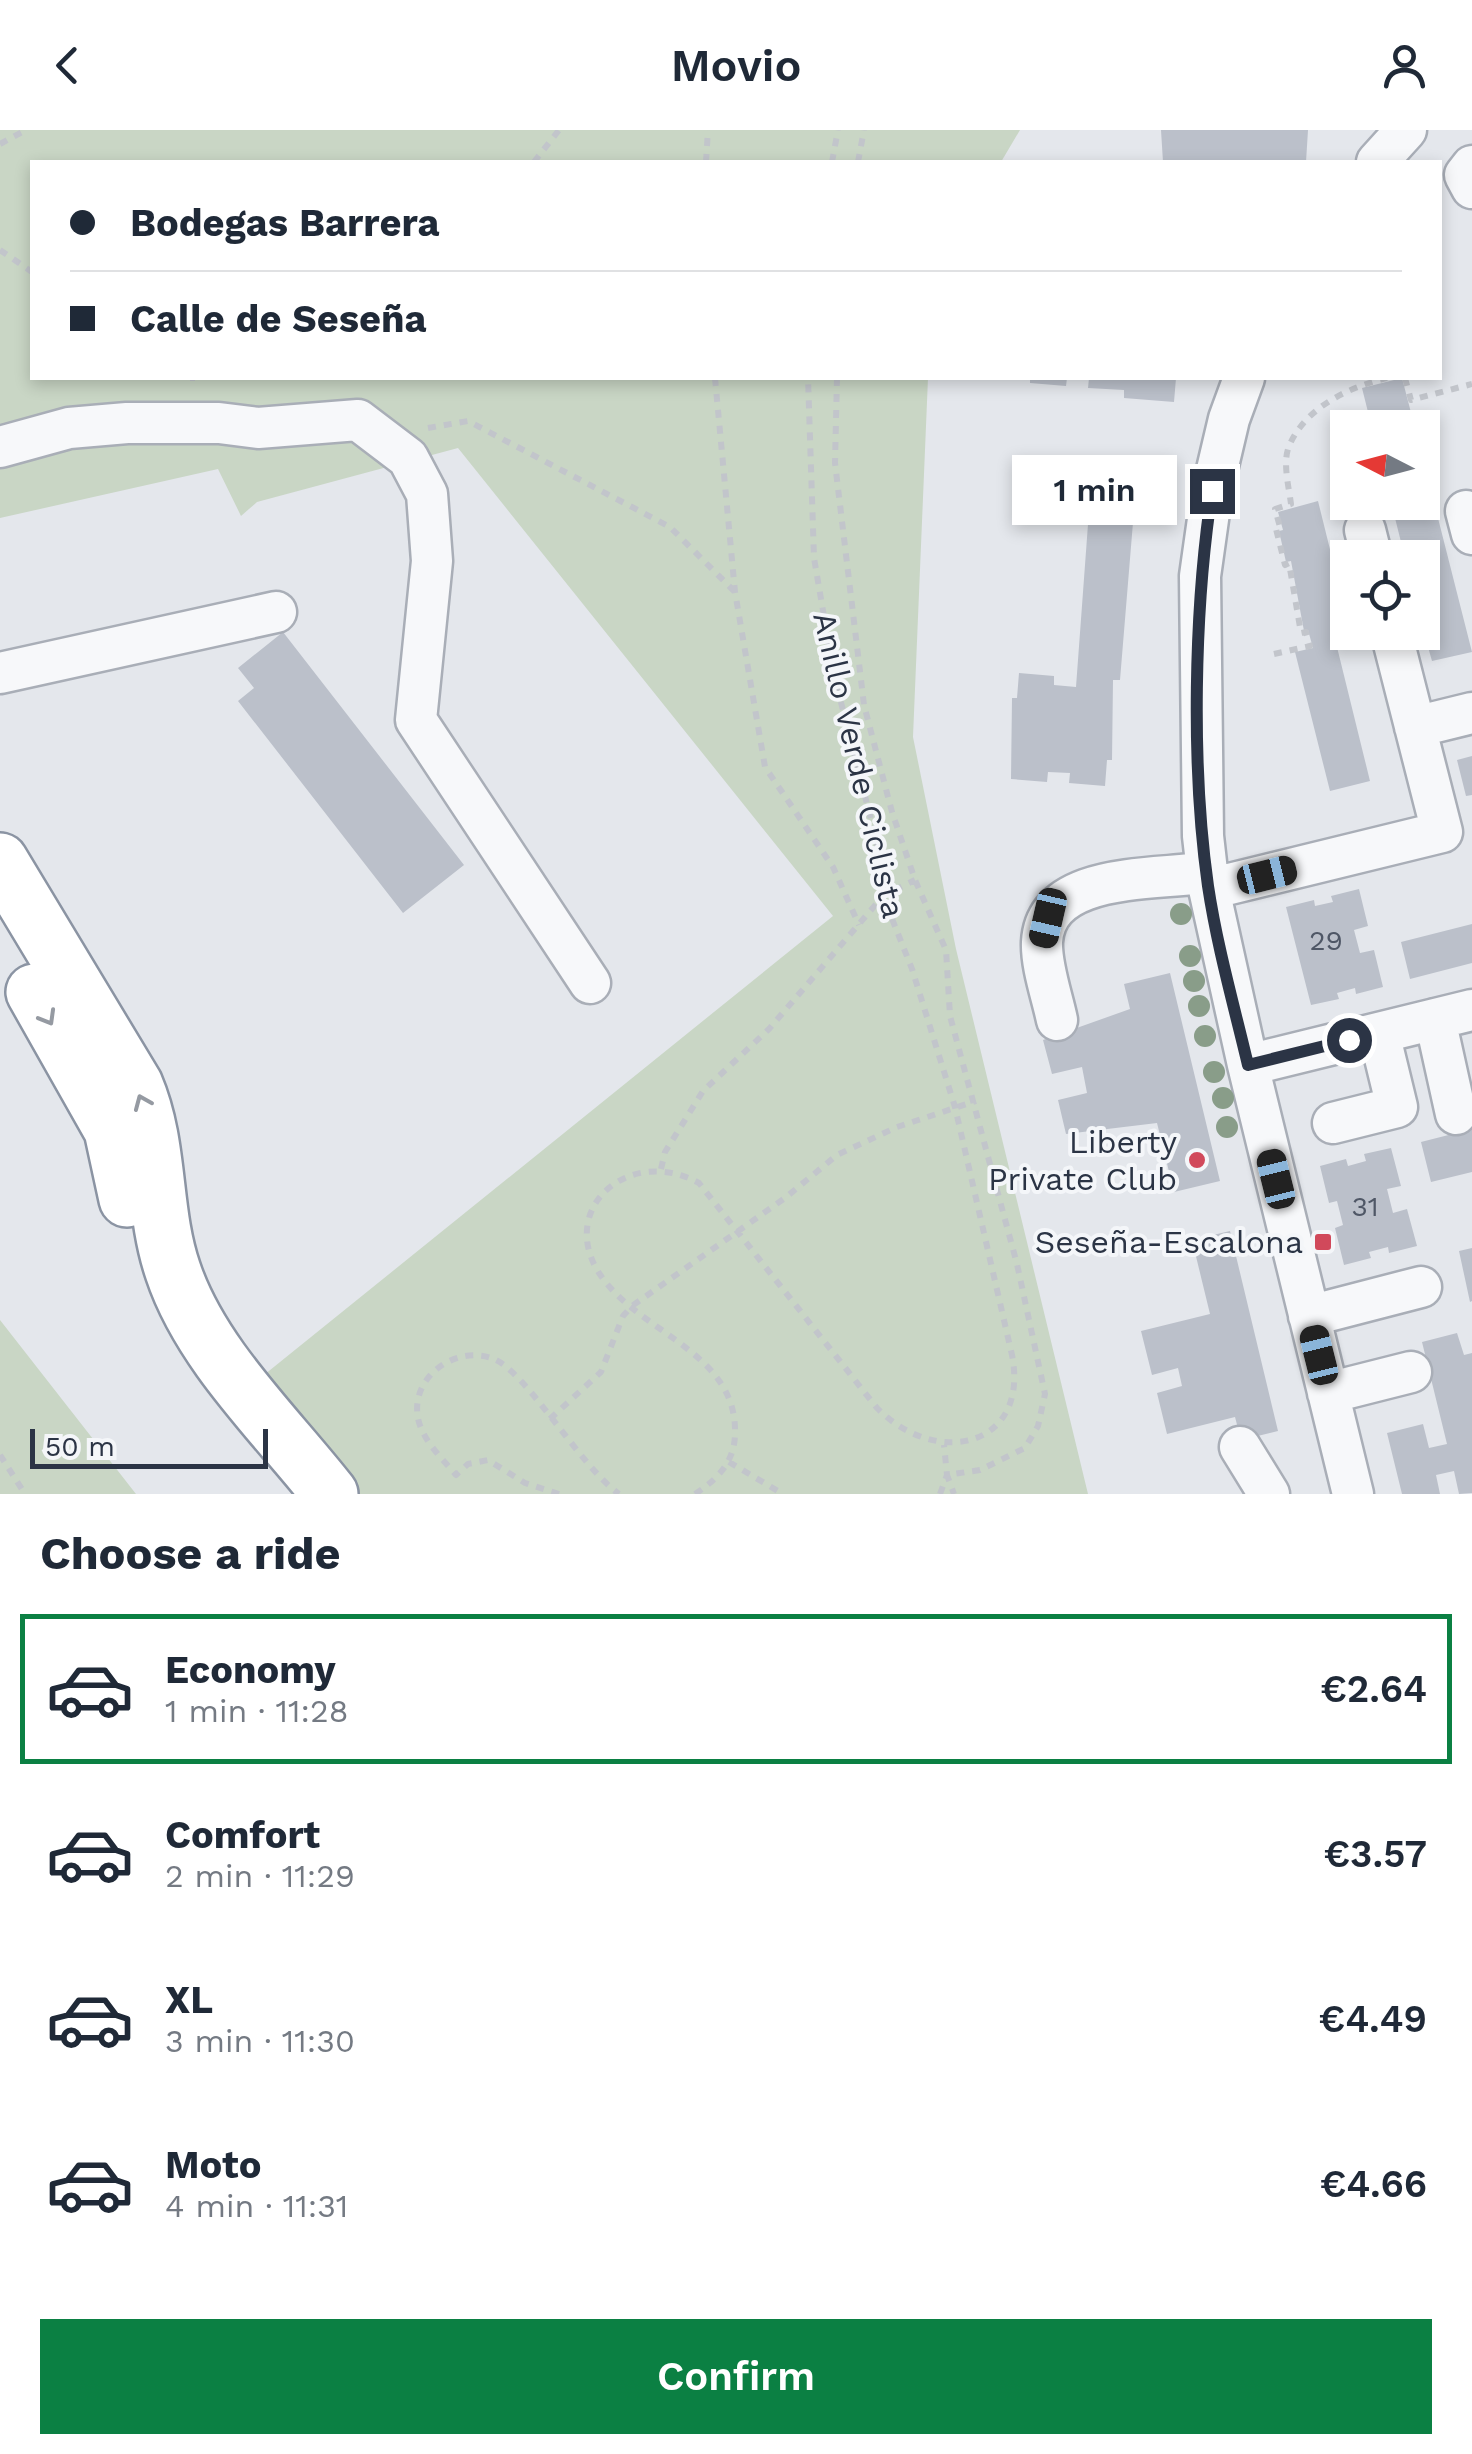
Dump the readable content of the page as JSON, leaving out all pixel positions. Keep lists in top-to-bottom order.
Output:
{
  "streets": {
    "path": ["Anillo Verde Ciclista"]
  },
  "places": {
    "other": ["Liberty Private Club"],
    "transit": ["Seseña-Escalona"]
  },
  "house_numbers": ["29", "31"],
  "scale_bar": "50 m",
  "north": "left",
  "page": {
    "header": "Movio",
    "banner": ["Bodegas Barrera", "Calle de Seseña"],
    "bubble": "1 min",
    "scale": "50 m",
    "heading": "Choose a ride",
    "list": [
      {
        "name": "Economy",
        "note": "1 min · 11:28",
        "value": "€2.64"
      },
      {
        "name": "Comfort",
        "note": "2 min · 11:29",
        "value": "€3.57"
      },
      {
        "name": "XL",
        "note": "3 min · 11:30",
        "value": "€4.49"
      },
      {
        "name": "Moto",
        "note": "4 min · 11:31",
        "value": "€4.66"
      }
    ],
    "buttons": "Confirm"
  }
}
